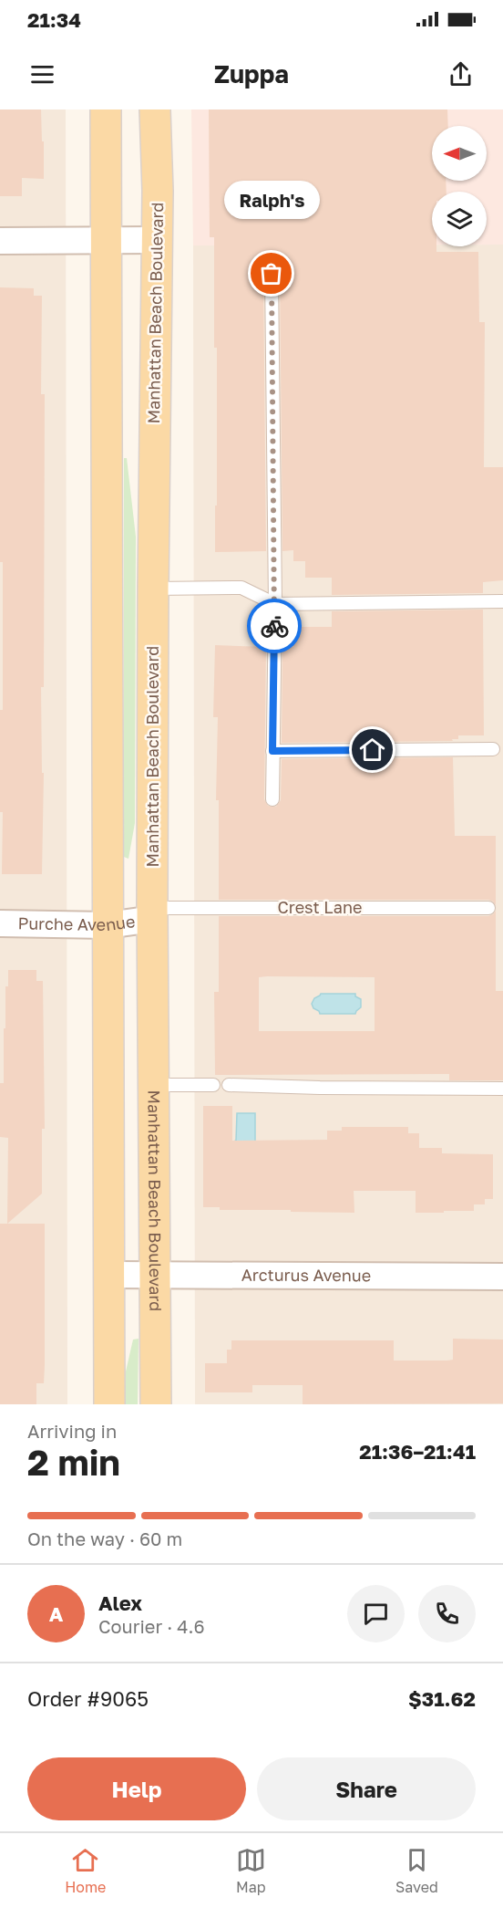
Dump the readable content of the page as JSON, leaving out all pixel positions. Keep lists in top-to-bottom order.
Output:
{
  "streets": {
    "main road": ["Manhattan Beach Boulevard"],
    "street": ["Purche Avenue", "Arcturus Avenue"],
    "lane": ["Crest Lane"]
  },
  "crossings": [
    ["Manhattan Beach Boulevard", "Crest Lane"],
    ["Manhattan Beach Boulevard", "Purche Avenue"],
    ["Manhattan Beach Boulevard", "Arcturus Avenue"],
    ["Crest Lane", "Purche Avenue"]
  ],
  "places": ["Ralph's"],
  "north": "left",
  "page": {
    "status": "21:34",
    "header": "Zuppa",
    "bubble": "Ralph's",
    "heading": ["2 min", "Arriving in", "21:36–21:41"],
    "panel": [
      "Alex",
      "Courier · 4.6",
      "Order #9065",
      "$31.62"
    ],
    "bar": "On the way · 60 m",
    "round": "A",
    "buttons": ["Help", "Share"],
    "tabs": ["Home", "Map", "Saved"]
  }
}
